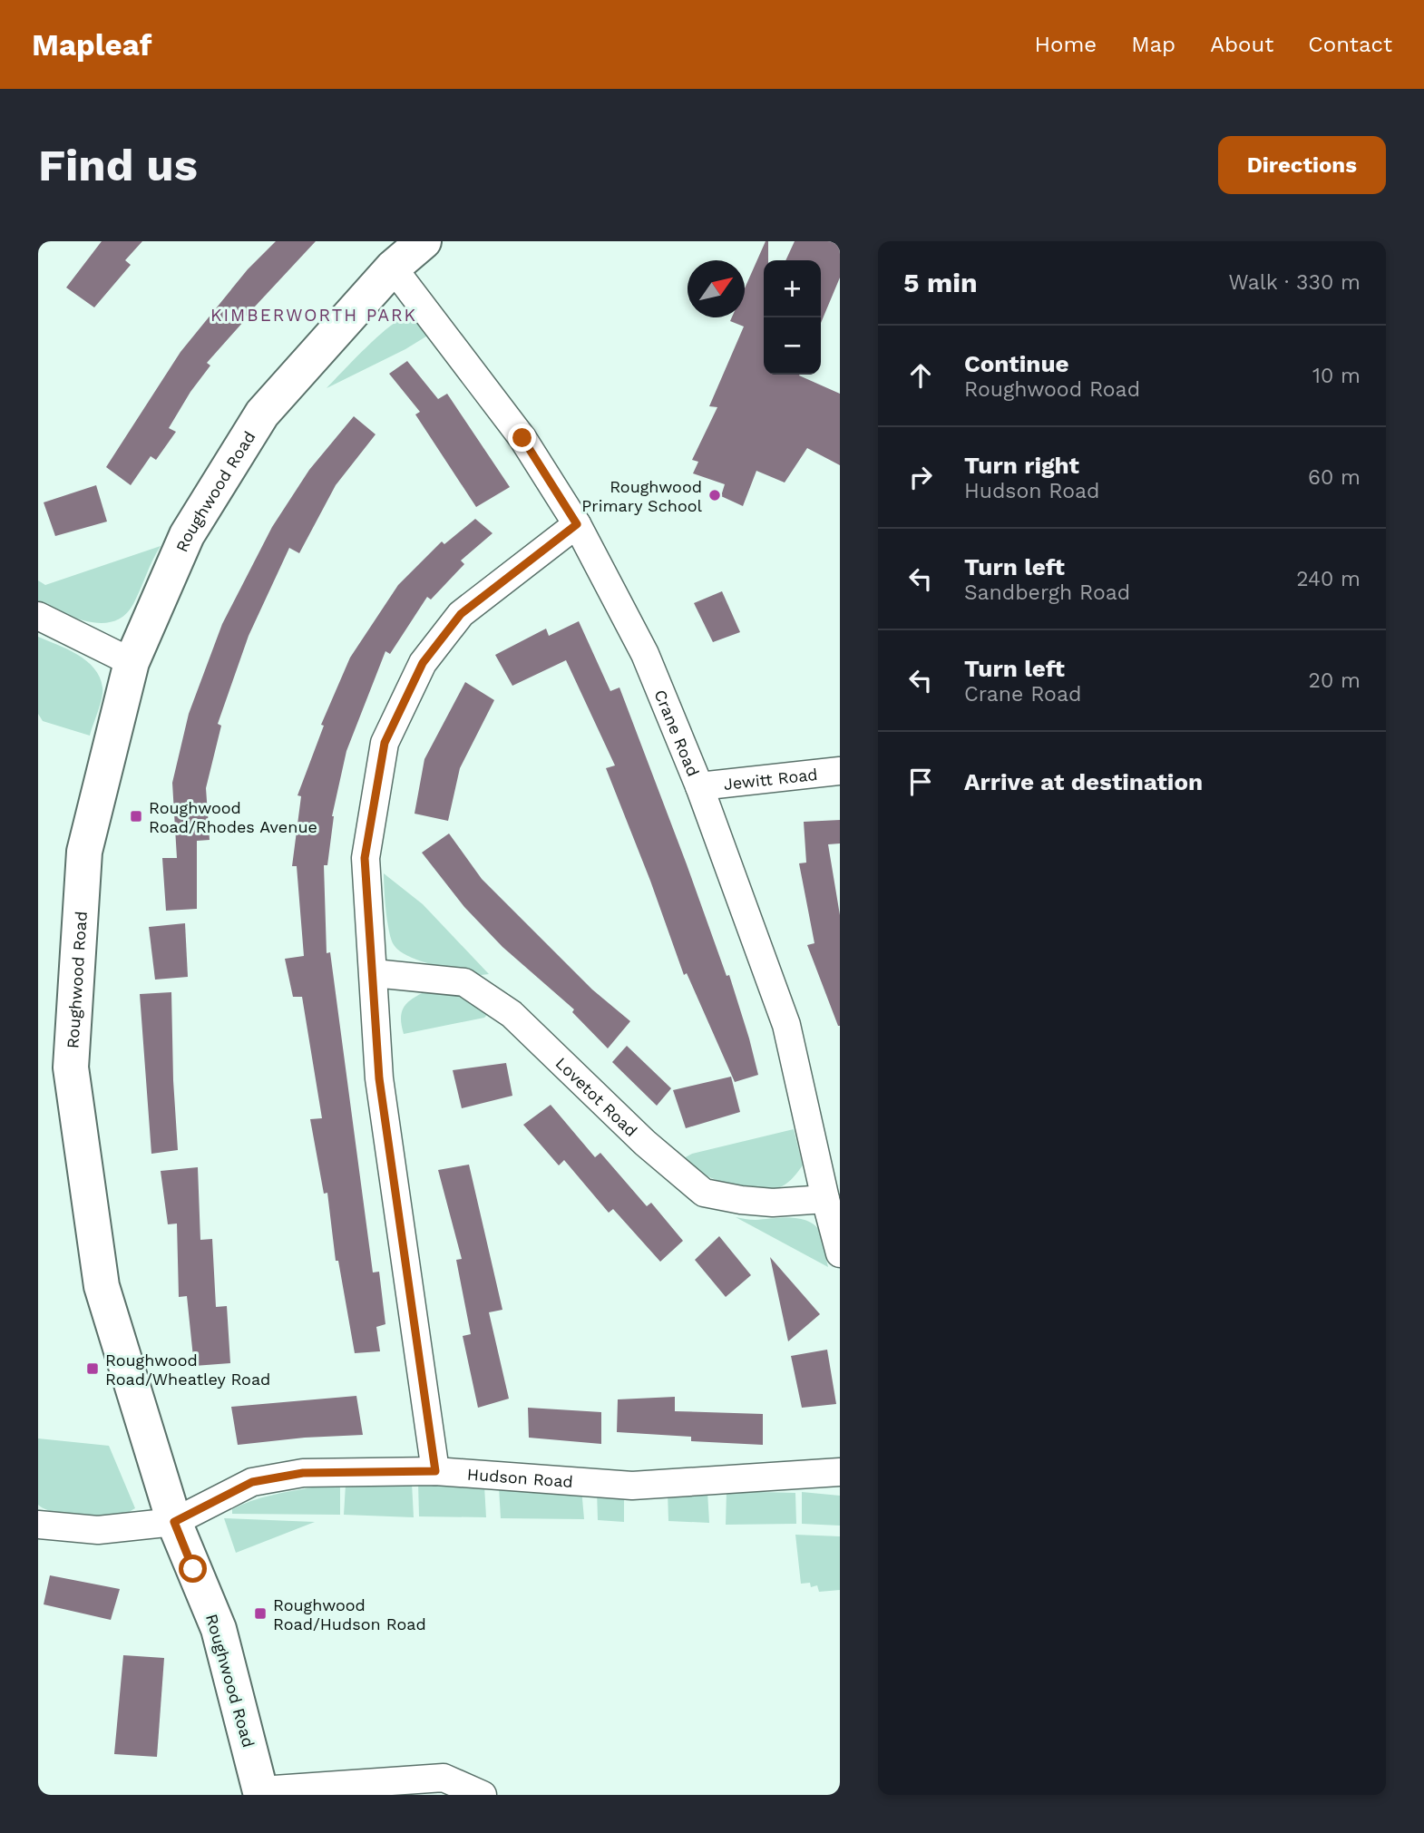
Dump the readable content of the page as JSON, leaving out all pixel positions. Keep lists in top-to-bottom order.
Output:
{
  "streets": {
    "street": [
      "Roughwood Road",
      "Crane Road",
      "Jewitt Road",
      "Lovetot Road",
      "Hudson Road"
    ]
  },
  "crossings": [
    ["Roughwood Road", "Crane Road"],
    ["Roughwood Road", "Hudson Road"],
    ["Crane Road", "Jewitt Road"],
    ["Crane Road", "Lovetot Road"]
  ],
  "districts": ["KIMBERWORTH PARK"],
  "places": {
    "other": ["Roughwood Primary School"],
    "transit": ["Roughwood Road/Rhodes Avenue", "Roughwood Road/Wheatley Road", "Roughwood Road/Hudson Road"]
  },
  "north": "top right",
  "page": {
    "header": "Mapleaf",
    "nav": [
      "Home",
      "Map",
      "About",
      "Contact"
    ],
    "buttons": "Directions",
    "title": "Find us",
    "heading": ["5 min", "Walk · 330 m"],
    "map_buttons": ["+", "−"],
    "list": [
      ["Continue", "Roughwood Road", "10 m"],
      ["Turn right", "Hudson Road", "60 m"],
      ["Turn left", "Sandbergh Road", "240 m"],
      ["Turn left", "Crane Road", "20 m"],
      "Arrive at destination"
    ]
  }
}
